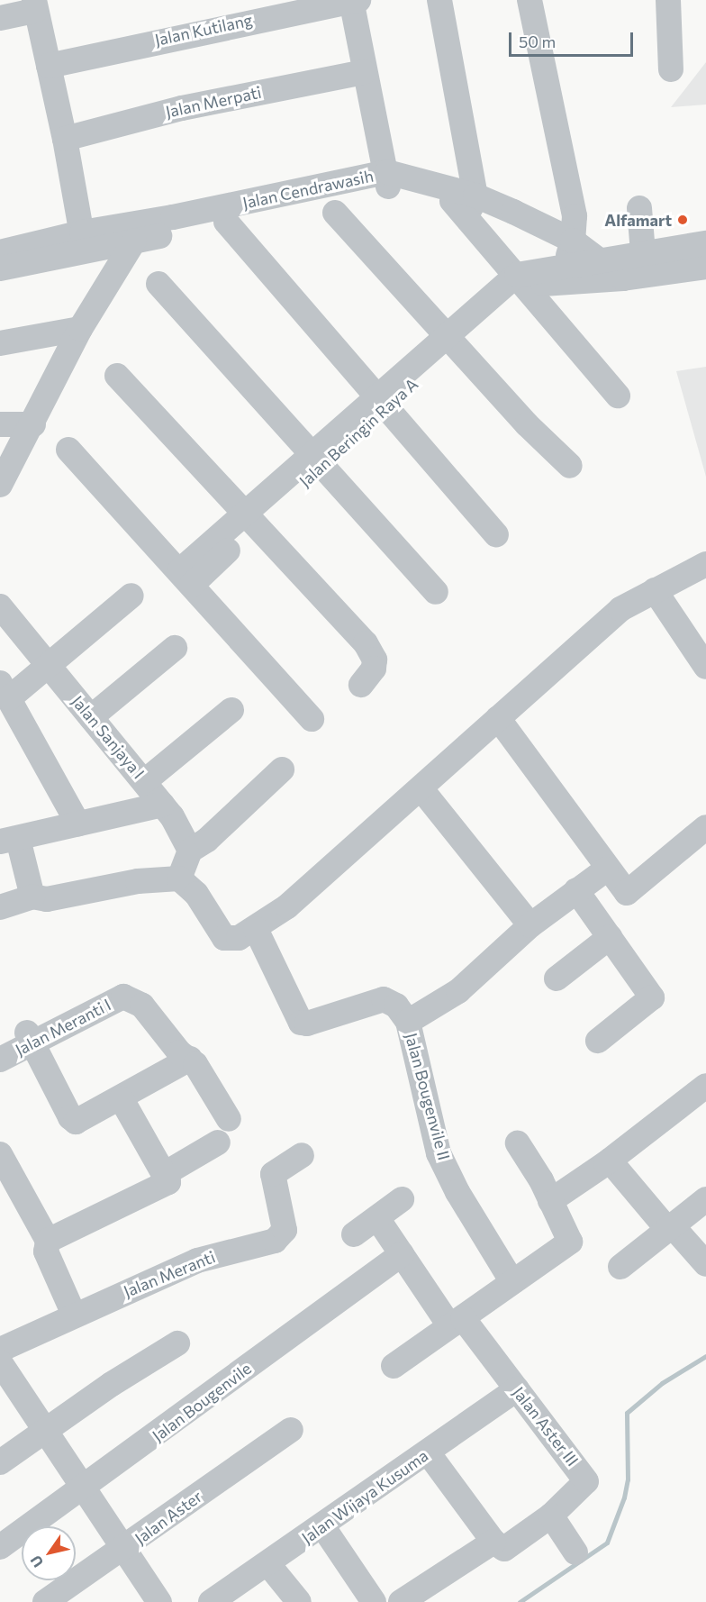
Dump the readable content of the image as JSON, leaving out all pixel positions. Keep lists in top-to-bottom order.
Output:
{
  "streets": {
    "street": [
      "Jalan Kutilang",
      "Jalan Merpati",
      "Jalan Cendrawasih",
      "Jalan Sanjaya I",
      "Jalan Meranti I",
      "Jalan Bougenvile II",
      "Jalan Meranti",
      "Jalan Bougenvile",
      "Jalan Aster III",
      "Jalan Wijaya Kusuma",
      "Jalan Aster"
    ]
  },
  "crossings": [
    ["Jalan Bougenvile", "Jalan Aster III"],
    ["Jalan Aster III", "Jalan Wijaya Kusuma"]
  ],
  "places": ["Alfamart"],
  "scale_bar": "50 m",
  "north": "bottom left"
}
